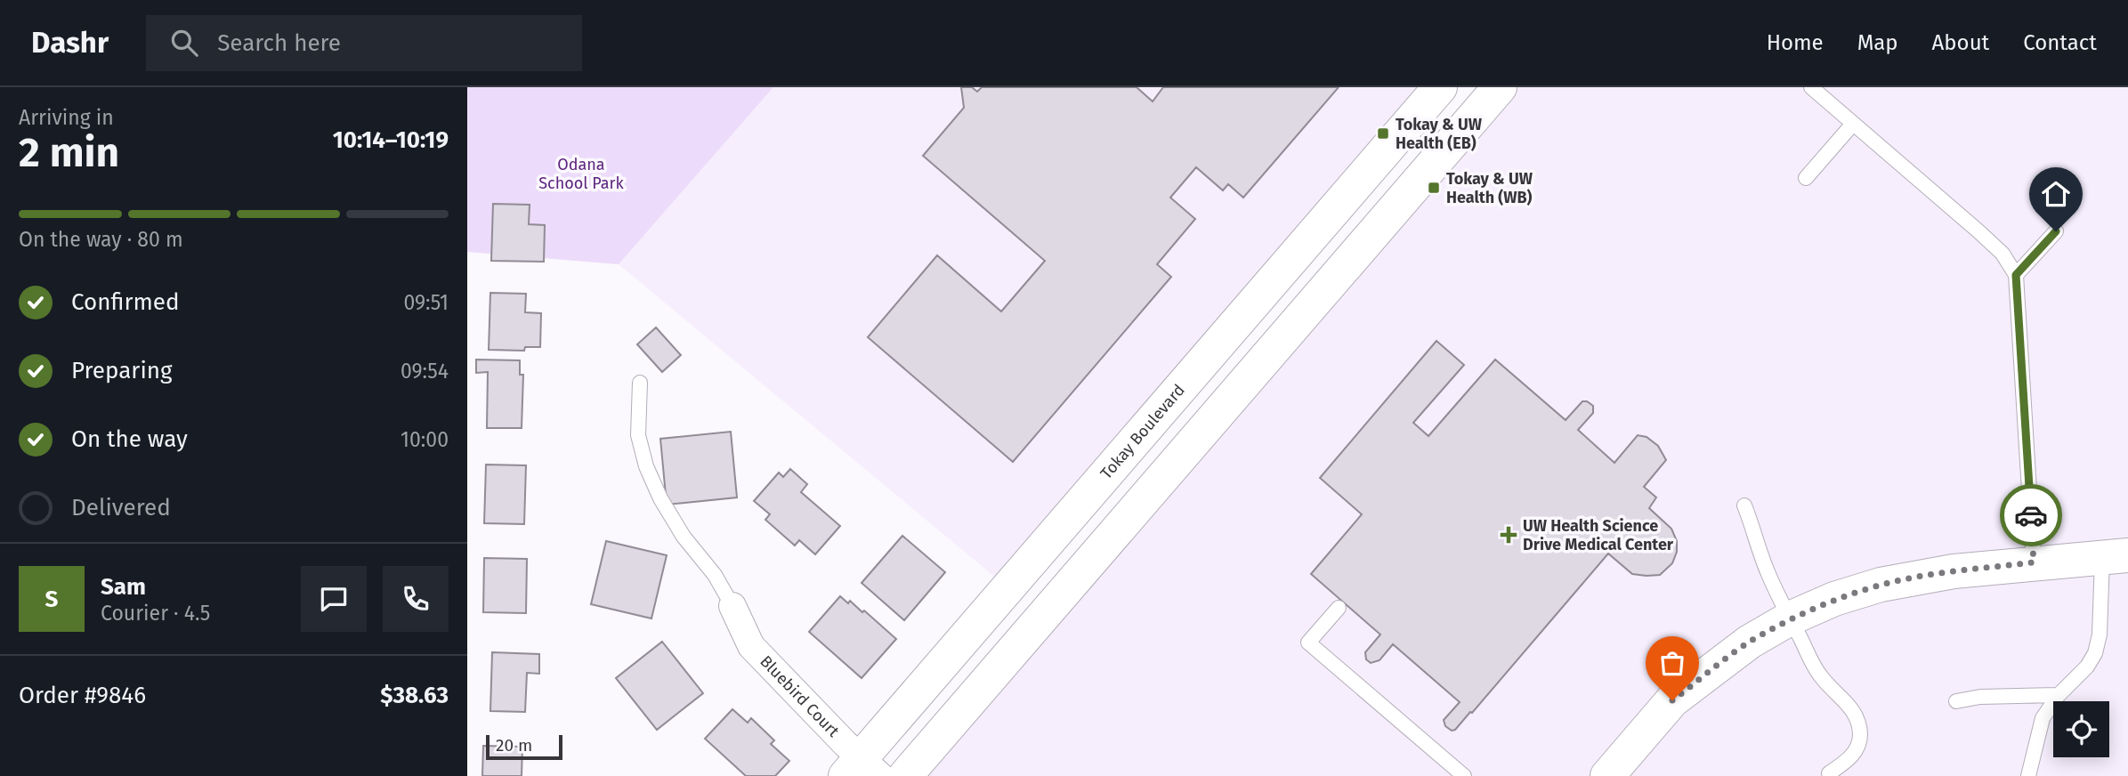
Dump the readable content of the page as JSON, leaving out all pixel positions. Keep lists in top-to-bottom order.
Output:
{
  "streets": {
    "street": ["Tokay Boulevard", "Bluebird Court"]
  },
  "crossings": [
    ["Tokay Boulevard", "Bluebird Court"]
  ],
  "parks": ["Odana School Park"],
  "places": {
    "transit": ["Tokay & UW Health (EB)", "Tokay & UW Health (WB)"],
    "health": ["UW Health Science Drive Medical Center"]
  },
  "scale_bar": "20 m",
  "page": {
    "header": "Dashr",
    "search": "Search here",
    "nav": [
      "Home",
      "Map",
      "About",
      "Contact"
    ],
    "heading": ["2 min", "Arriving in", "10:14–10:19"],
    "panel": [
      "Sam",
      "Courier · 4.5",
      "Order #9846",
      "$38.63"
    ],
    "bar": "On the way · 80 m",
    "list": [
      ["Confirmed", "09:51"],
      ["Preparing", "09:54"],
      ["On the way", "10:00"],
      "Delivered"
    ],
    "round": "S",
    "scale": "20 m"
  }
}
